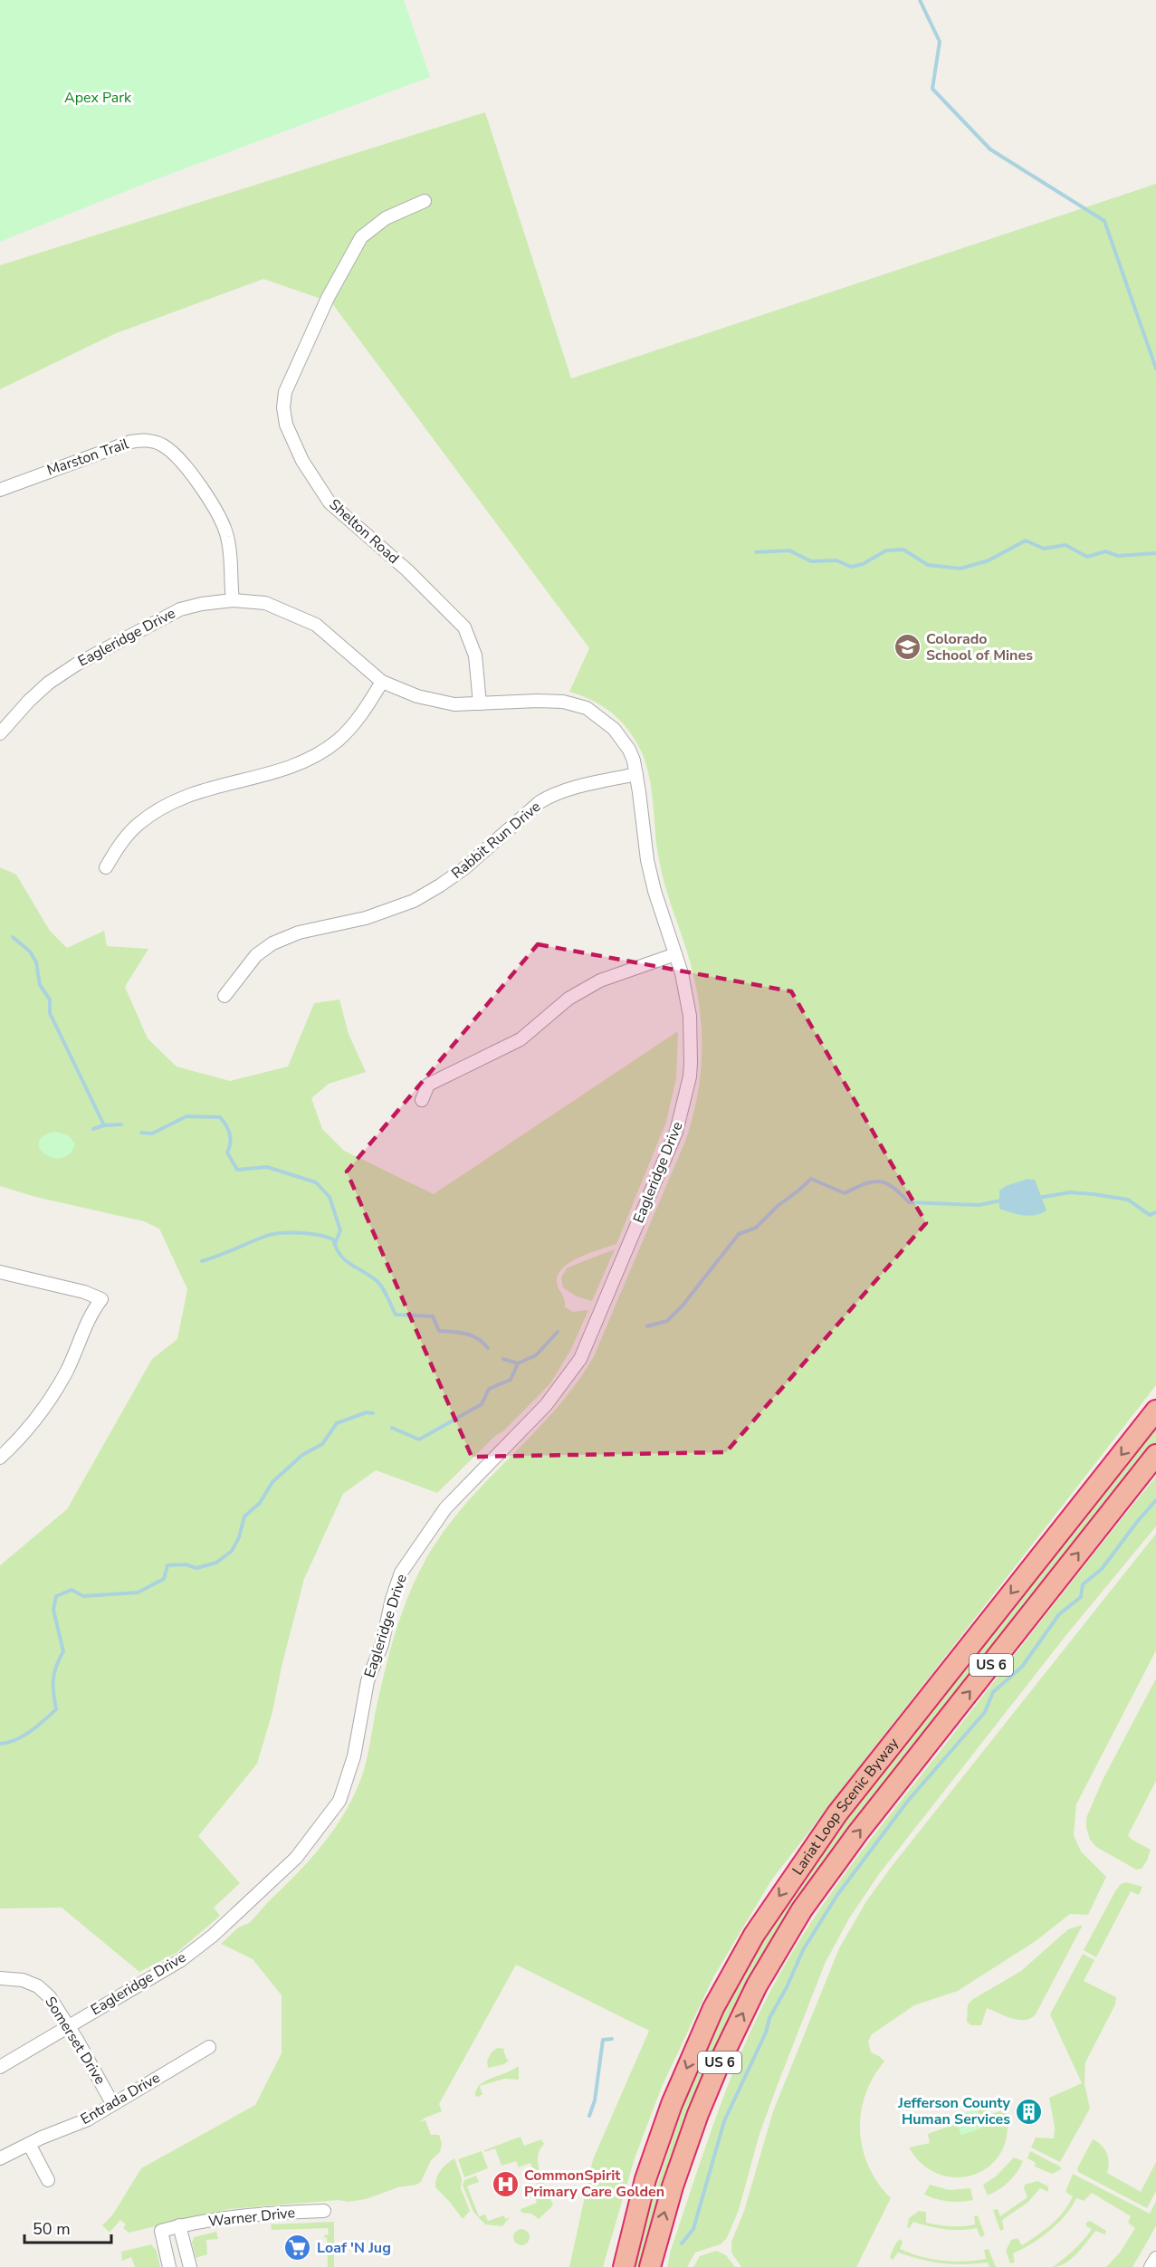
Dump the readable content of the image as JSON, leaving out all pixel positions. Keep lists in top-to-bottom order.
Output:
{
  "streets": {
    "highway": ["US 6", "Lariat Loop Scenic Byway"],
    "street": [
      "Marston Trail",
      "Shelton Road",
      "Eagleridge Drive",
      "Rabbit Run Drive",
      "Somerset Drive",
      "Entrada Drive",
      "Warner Drive"
    ]
  },
  "crossings": [
    ["Marston Trail", "Eagleridge Drive"],
    ["Shelton Road", "Eagleridge Drive"],
    ["Eagleridge Drive", "Rabbit Run Drive"],
    ["Eagleridge Drive", "Somerset Drive"],
    ["Somerset Drive", "Entrada Drive"]
  ],
  "parks": ["Apex Park"],
  "places": {
    "school or university": ["Colorado School of Mines"],
    "building": ["Jefferson County Human Services"],
    "hospital": ["CommonSpirit Primary Care Golden"],
    "supermarket": ["Loaf 'N Jug"]
  },
  "scale_bar": "50 m"
}
